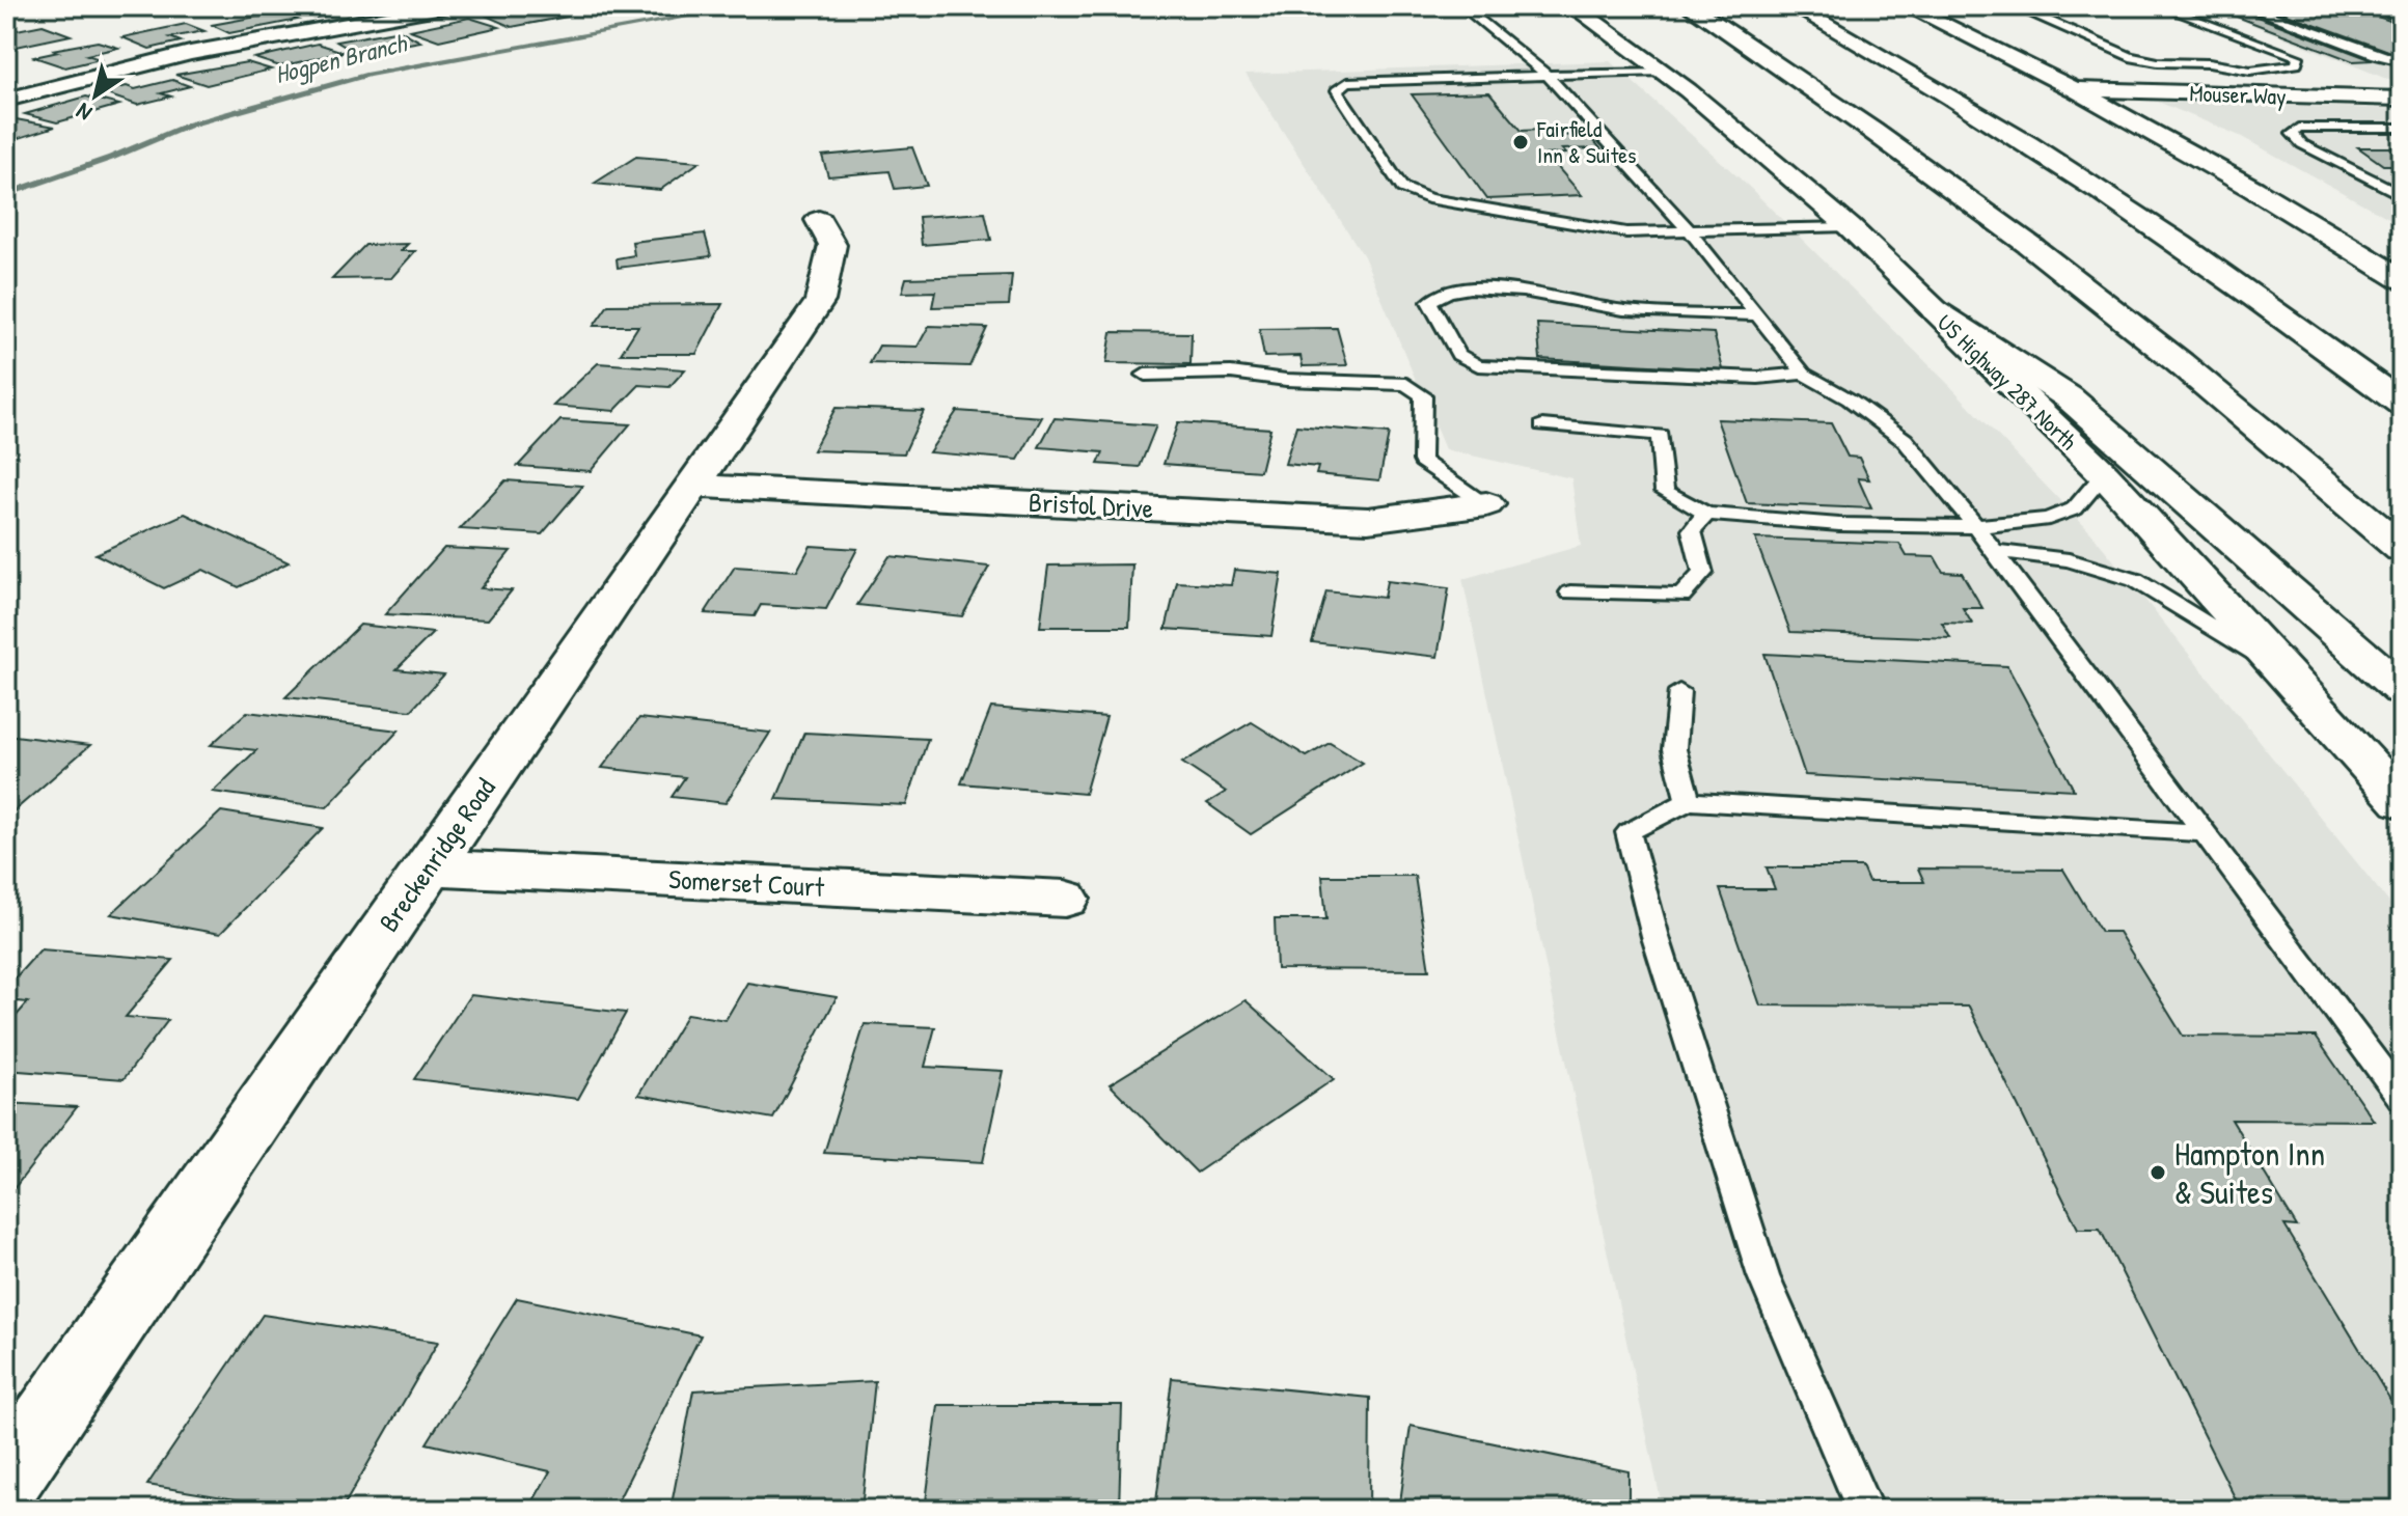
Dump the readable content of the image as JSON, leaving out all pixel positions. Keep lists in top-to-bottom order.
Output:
{
  "streets": {
    "main road": [
      "Mouser Way",
      "US Highway 287 North",
      "Bristol Drive",
      "Breckenridge Road",
      "Somerset Court"
    ]
  },
  "crossings": [
    ["Bristol Drive", "Breckenridge Road"],
    ["Breckenridge Road", "Somerset Court"]
  ],
  "water": ["Hogpen Branch"],
  "places": ["Fairfield Inn & Suites", "Hampton Inn & Suites"],
  "north": "bottom left"
}
